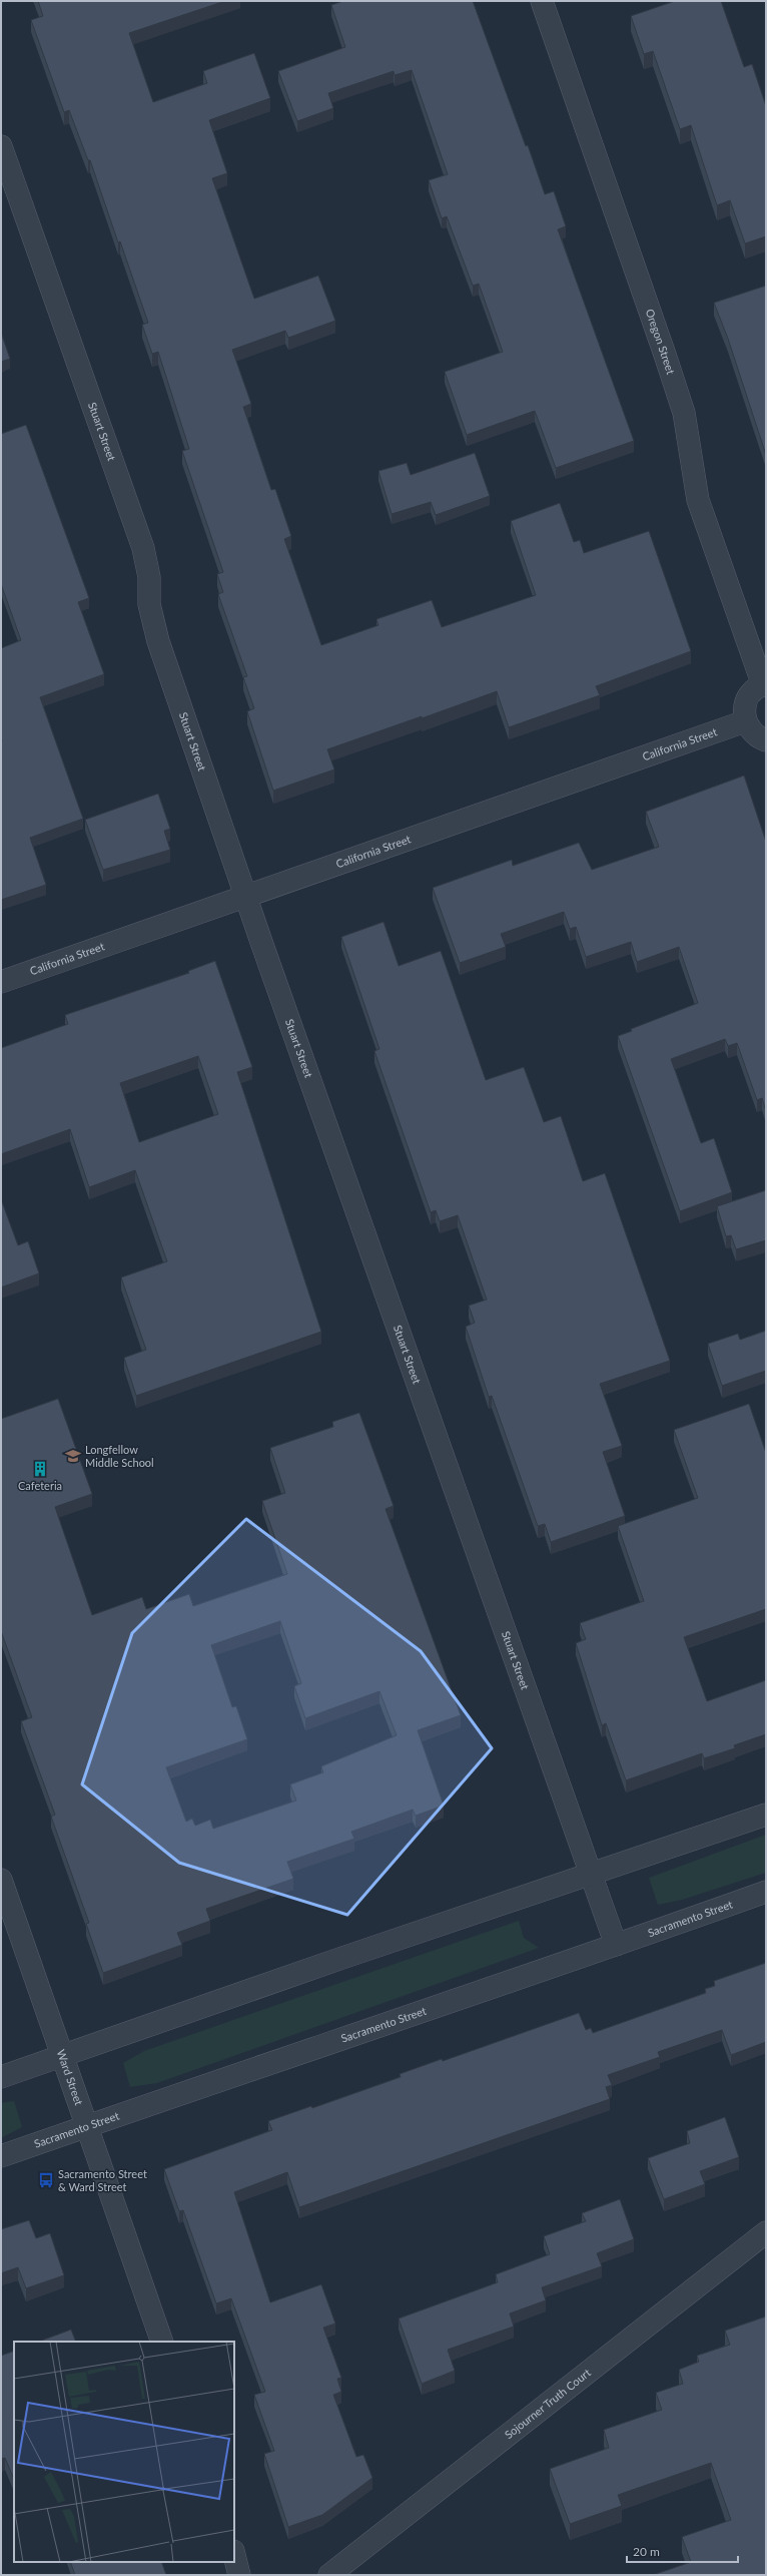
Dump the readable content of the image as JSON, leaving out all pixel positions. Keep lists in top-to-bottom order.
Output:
{
  "streets": {
    "street": [
      "Oregon Street",
      "Stuart Street",
      "California Street",
      "Sacramento Street",
      "Ward Street",
      "Sojourner Truth Court"
    ]
  },
  "crossings": [
    ["Stuart Street", "California Street"],
    ["Stuart Street", "Sacramento Street"],
    ["Sacramento Street", "Ward Street"]
  ],
  "places": {
    "school or university": ["Longfellow Middle School"],
    "building": ["Cafeteria"],
    "bus stop": ["Sacramento Street & Ward Street"]
  },
  "scale_bar": "20 m"
}
